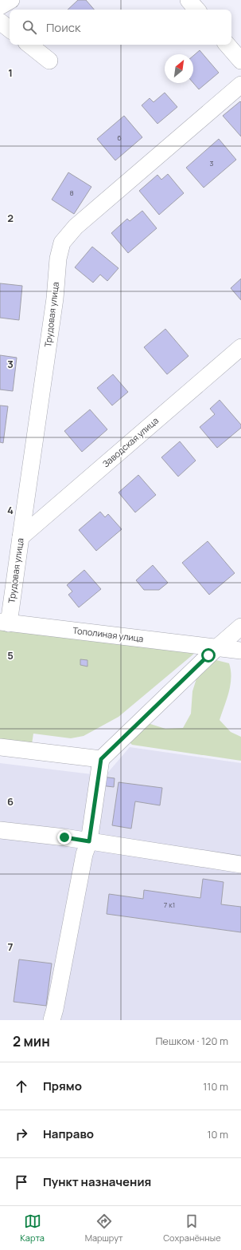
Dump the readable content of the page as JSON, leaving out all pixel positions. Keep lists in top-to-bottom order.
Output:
{
  "streets": {
    "street": ["Трудовая улица", "Заводская улица", "Тополиная улица"]
  },
  "crossings": [
    ["Трудовая улица", "Заводская улица"],
    ["Трудовая улица", "Тополиная улица"]
  ],
  "house_numbers": [
    "6",
    "3",
    "8",
    "7 к1"
  ],
  "north": "top right",
  "page": {
    "search": "Поиск",
    "heading": ["2 мин", "Пешком · 120 m"],
    "list": [
      ["Прямо", "110 m"],
      ["Направо", "10 m"],
      "Пункт назначения"
    ],
    "nav": ["Карта", "Маршрут", "Сохранённые"]
  },
  "grid": {
    "rows": [
      "1",
      "2",
      "3",
      "4",
      "5",
      "6",
      "7"
    ]
  }
}
